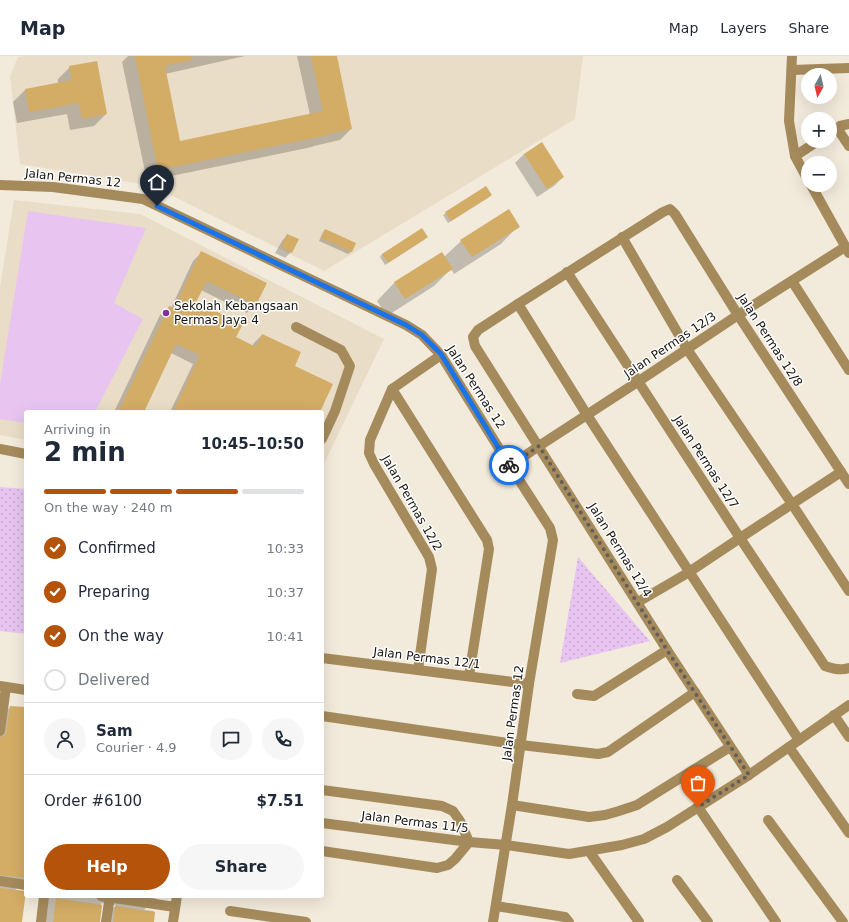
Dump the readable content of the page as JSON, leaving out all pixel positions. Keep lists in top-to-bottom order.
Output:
{
  "streets": {
    "street": [
      "Jalan Permas 12",
      "Jalan Permas 12/8",
      "Jalan Permas 12/3",
      "Jalan Permas 12/7",
      "Jalan Permas 12/2",
      "Jalan Permas 12/4",
      "Jalan Permas 12/1",
      "Jalan Permas 11/5"
    ]
  },
  "crossings": [
    ["Jalan Permas 12", "Jalan Permas 12/3"],
    ["Jalan Permas 12", "Jalan Permas 12/1"],
    ["Jalan Permas 12", "Jalan Permas 11/5"],
    ["Jalan Permas 12/8", "Jalan Permas 12/3"],
    ["Jalan Permas 12/3", "Jalan Permas 12/7"],
    ["Jalan Permas 12/3", "Jalan Permas 12/4"],
    ["Jalan Permas 12/2", "Jalan Permas 12/1"],
    ["Jalan Permas 12/4", "Jalan Permas 11/5"]
  ],
  "places": ["Sekolah Kebangsaan Permas Jaya 4"],
  "north": "bottom",
  "page": {
    "header": "Map",
    "nav": ["Map", "Layers", "Share"],
    "map_buttons": ["+", "−"],
    "heading": ["2 min", "Arriving in", "10:45–10:50"],
    "panel": [
      "Sam",
      "Courier · 4.9",
      "Order #6100",
      "$7.51"
    ],
    "bar": "On the way · 240 m",
    "list": [
      ["Confirmed", "10:33"],
      ["Preparing", "10:37"],
      ["On the way", "10:41"],
      "Delivered"
    ],
    "buttons": ["Help", "Share"]
  }
}
